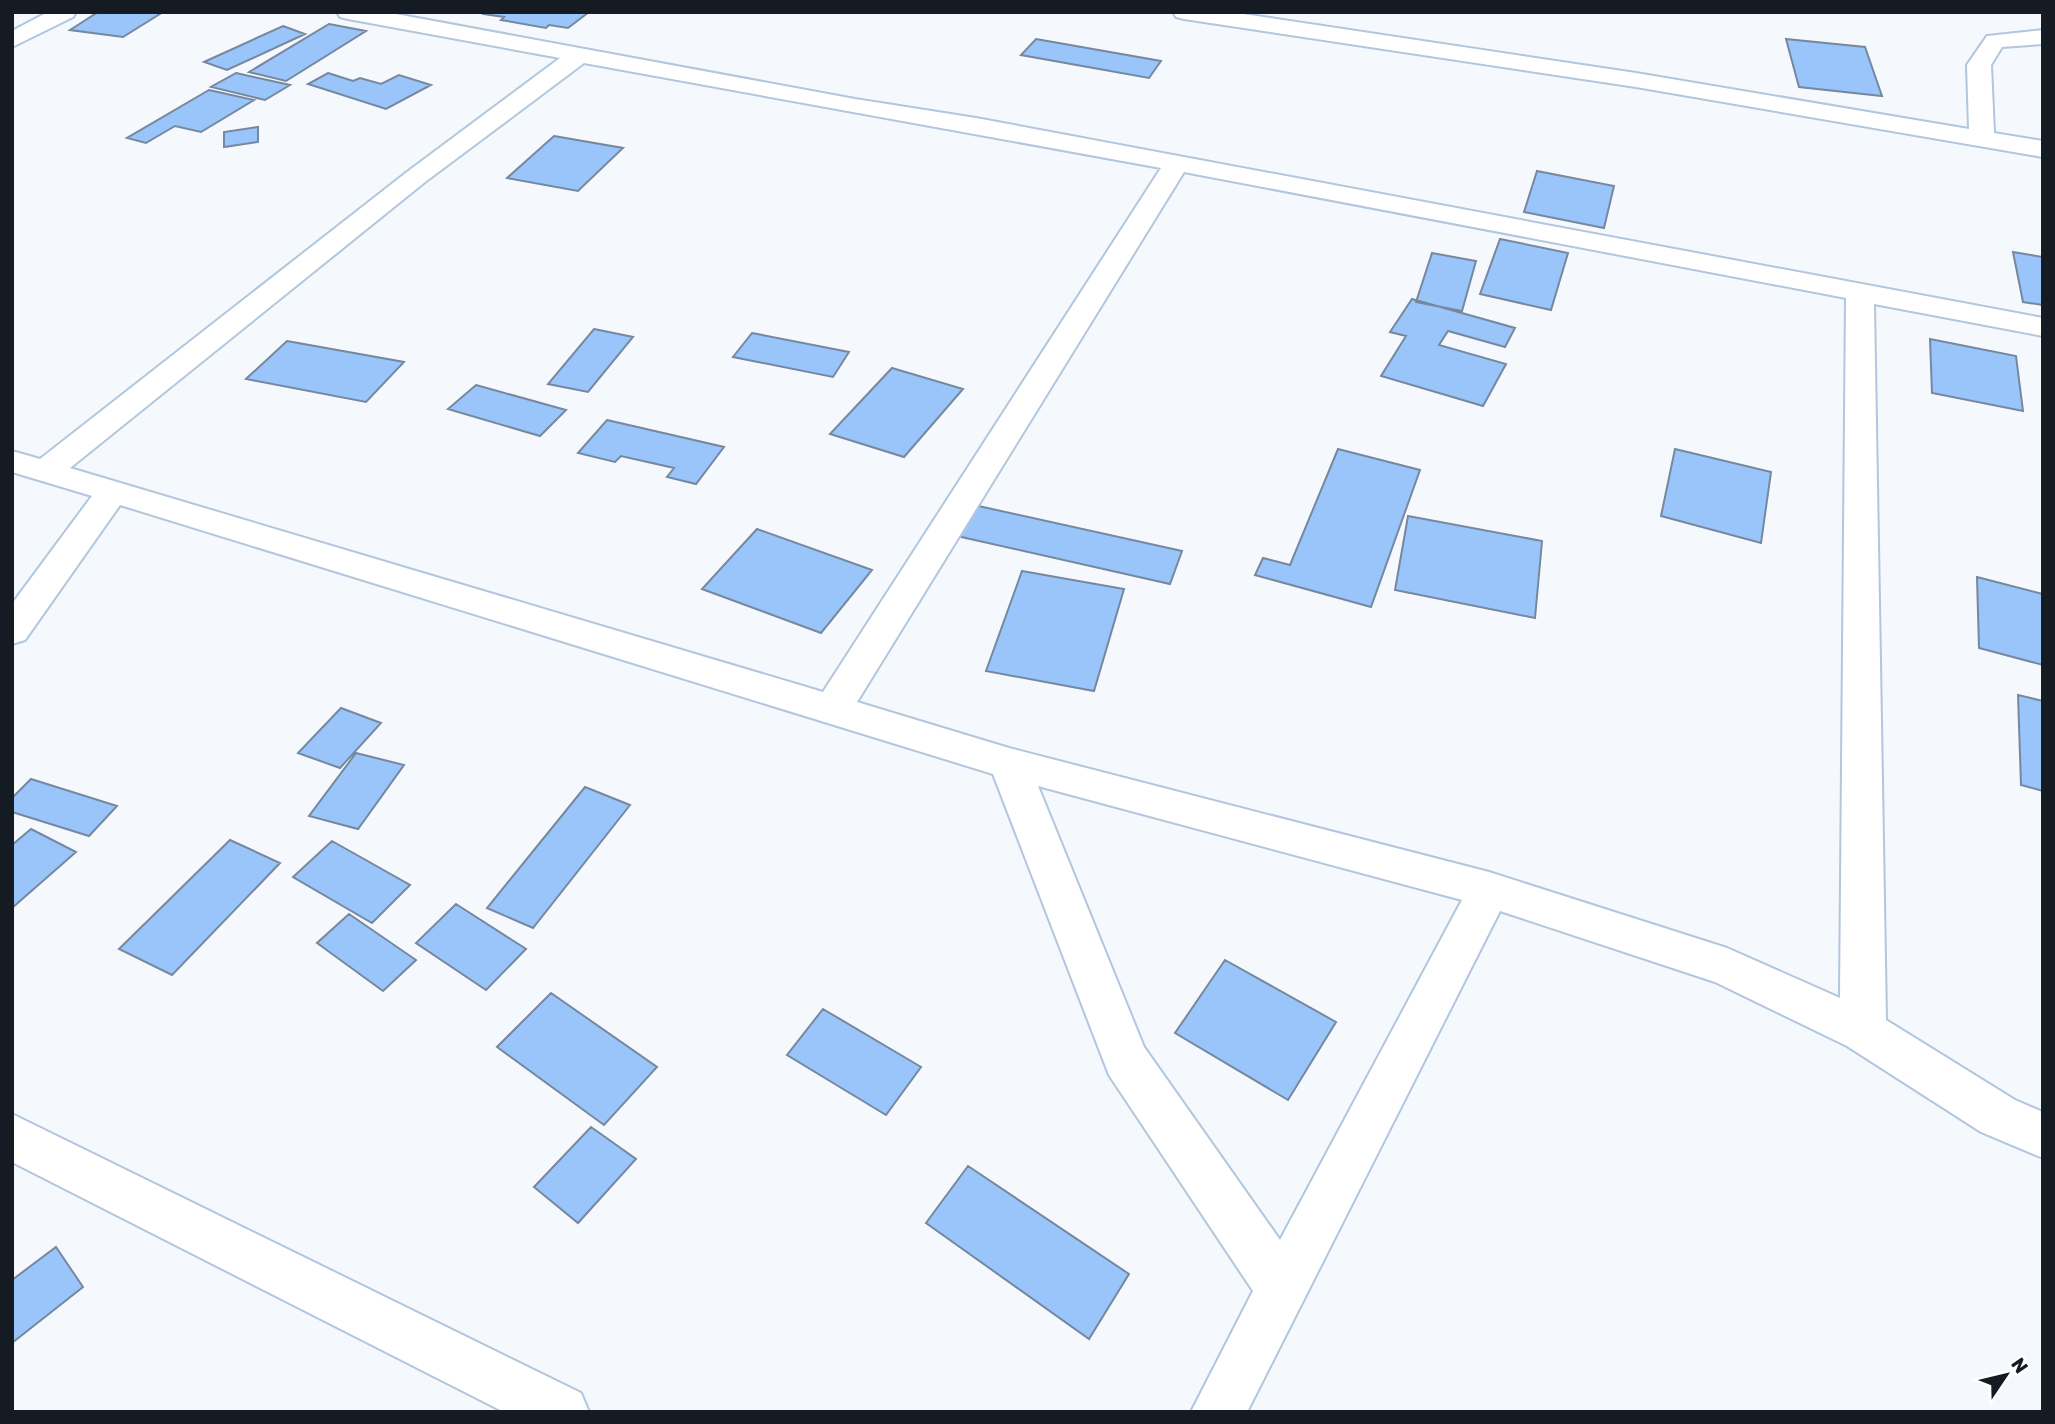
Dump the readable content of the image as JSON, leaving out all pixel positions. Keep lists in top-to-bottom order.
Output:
{
  "north": "top right"
}
